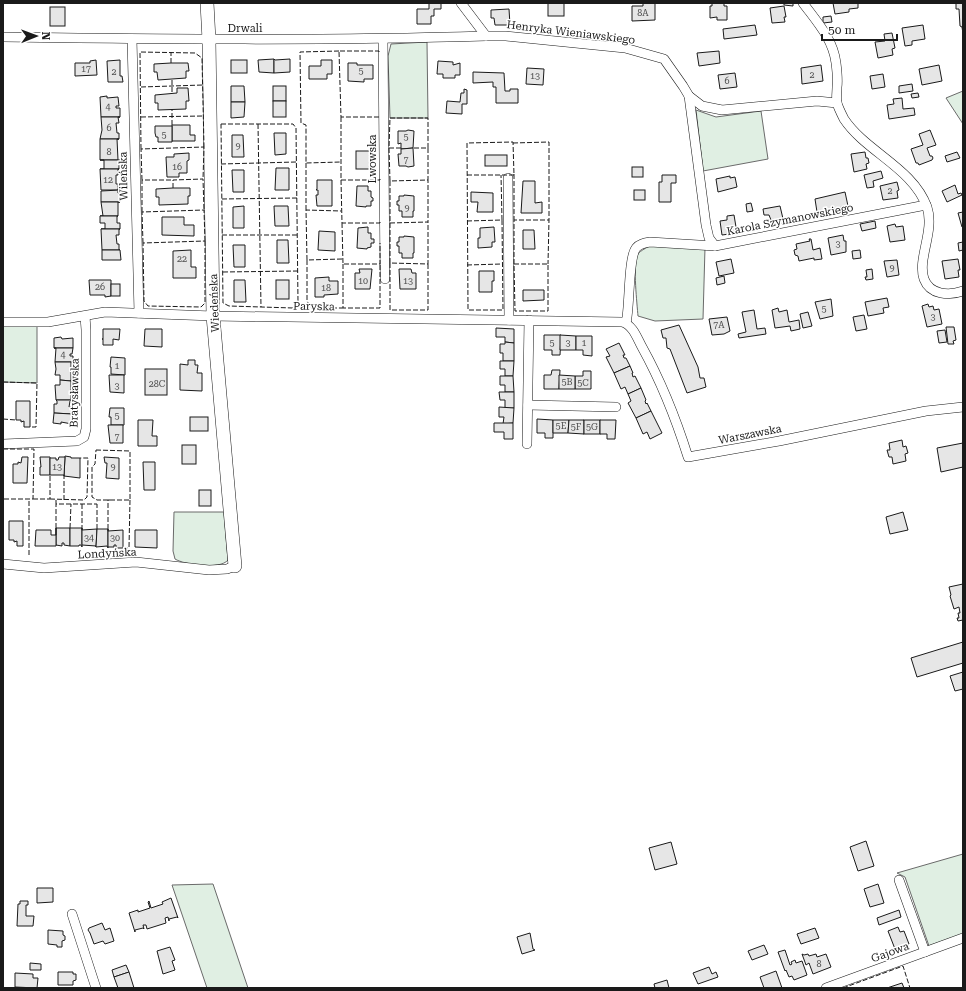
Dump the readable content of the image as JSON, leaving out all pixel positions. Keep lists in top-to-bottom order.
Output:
{
  "streets": {
    "street": [
      "Drwali",
      "Henryka Wieniawskiego",
      "Lwowska",
      "Wileńska",
      "Karola Szymanowskiego",
      "Wiedeńska",
      "Paryska",
      "Bratysławska",
      "Warszawska",
      "Londyńska",
      "Gajowa"
    ]
  },
  "crossings": [
    ["Drwali", "Henryka Wieniawskiego"],
    ["Drwali", "Lwowska"],
    ["Drwali", "Wileńska"],
    ["Drwali", "Wiedeńska"],
    ["Henryka Wieniawskiego", "Karola Szymanowskiego"],
    ["Wileńska", "Paryska"],
    ["Wiedeńska", "Paryska"],
    ["Wiedeńska", "Londyńska"],
    ["Paryska", "Bratysławska"],
    ["Paryska", "Warszawska"]
  ],
  "house_numbers": [
    "8A",
    "17",
    "5",
    "2",
    "2",
    "13",
    "6",
    "4",
    "6",
    "5",
    "5",
    "9",
    "8",
    "7",
    "16",
    "12",
    "2",
    "9",
    "3",
    "22",
    "9",
    "10",
    "13",
    "26",
    "18",
    "5",
    "3",
    "7A",
    "5",
    "3",
    "1",
    "4",
    "1",
    "5B",
    "5C",
    "28C",
    "3",
    "5",
    "5E",
    "5F",
    "5G",
    "7",
    "13",
    "9",
    "34",
    "30",
    "8"
  ],
  "scale_bar": "50 m",
  "north": "right"
}
